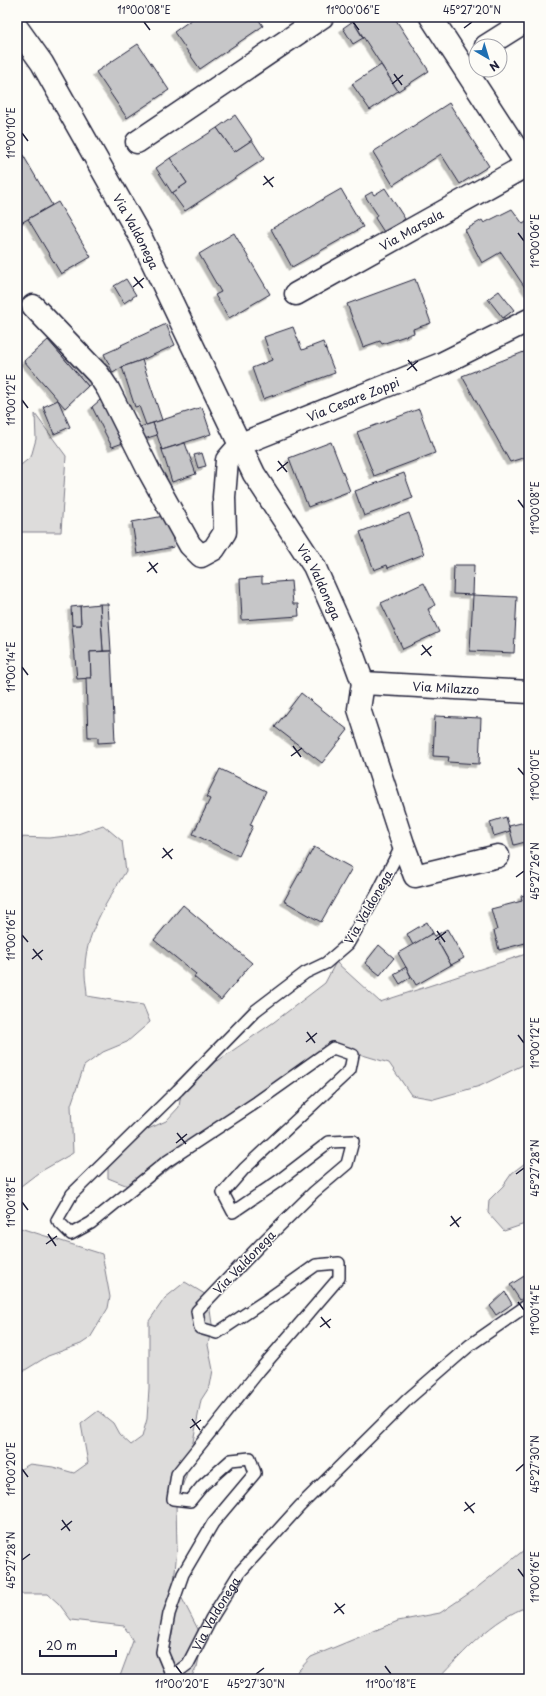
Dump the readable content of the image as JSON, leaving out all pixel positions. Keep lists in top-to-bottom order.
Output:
{
  "streets": {
    "street": [
      "Via Marsala",
      "Via Valdonega",
      "Via Cesare Zoppi",
      "Via Milazzo"
    ]
  },
  "crossings": [
    ["Via Valdonega", "Via Cesare Zoppi"],
    ["Via Valdonega", "Via Milazzo"]
  ],
  "scale_bar": "20 m",
  "north": "bottom right",
  "coordinates": [
    "11°00'08\"E",
    "11°00'06\"E",
    "45°27'20\"N",
    "11°00'10\"E",
    "11°00'12\"E",
    "11°00'14\"E",
    "45°27'26\"N",
    "11°00'16\"E",
    "45°27'28\"N",
    "11°00'18\"E",
    "45°27'30\"N",
    "11°00'20\"E"
  ]
}
